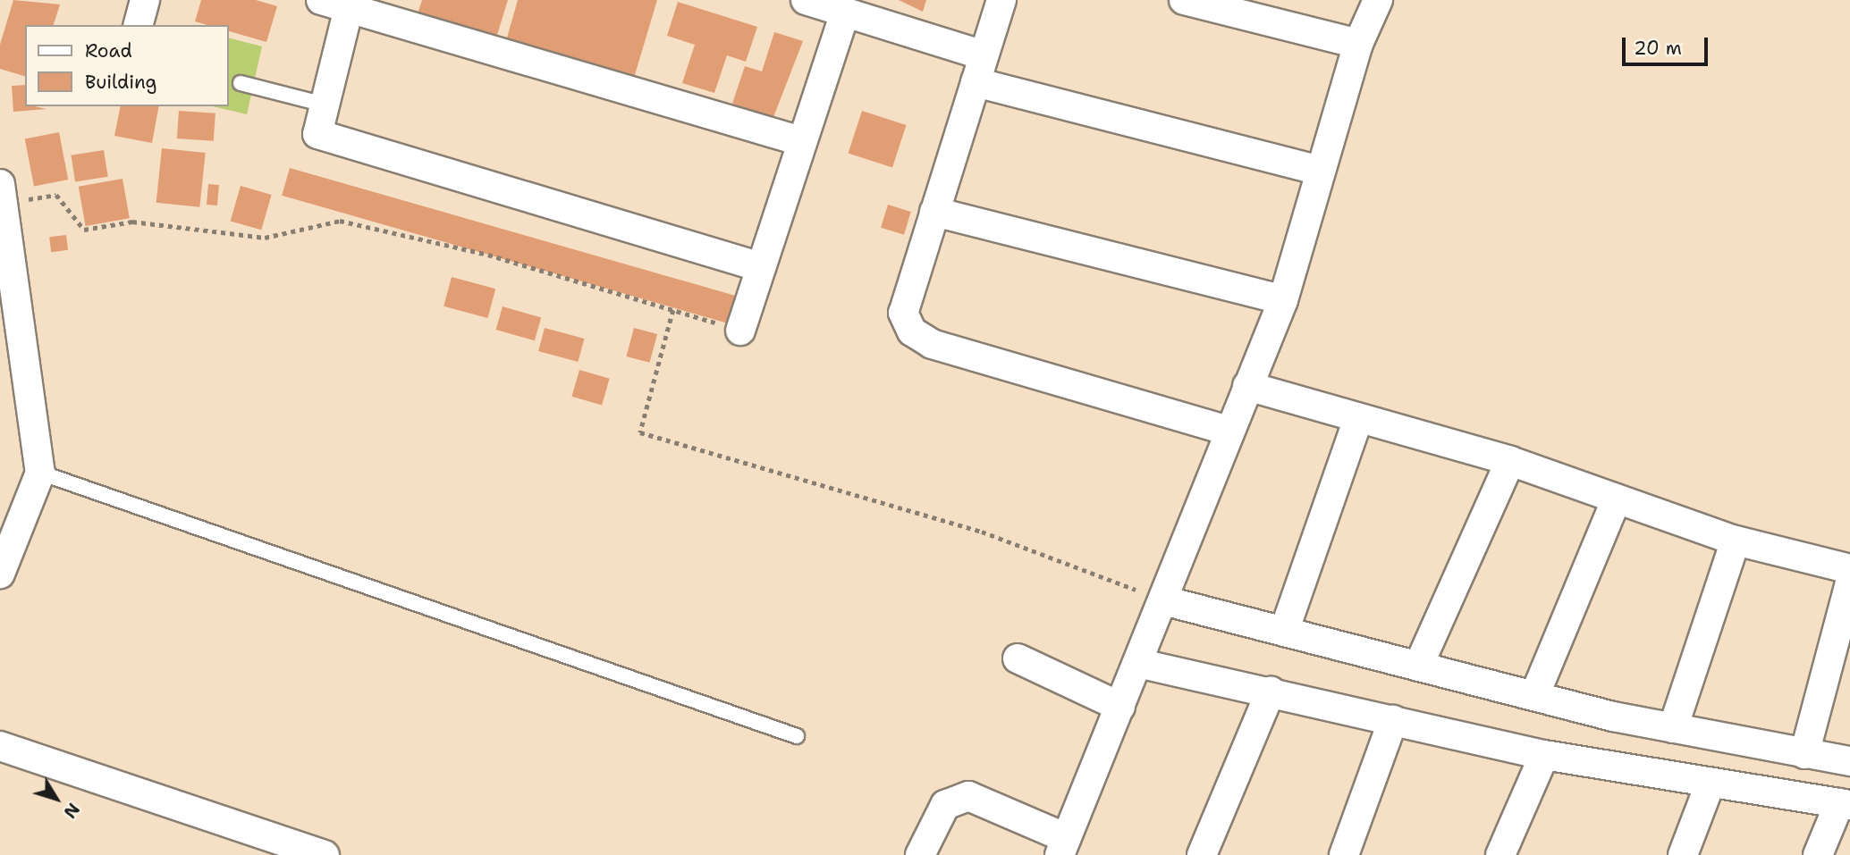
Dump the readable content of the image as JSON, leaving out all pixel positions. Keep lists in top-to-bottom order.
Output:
{
  "legend": ["Road", "Building"],
  "scale_bar": "20 m",
  "north": "bottom right"
}
